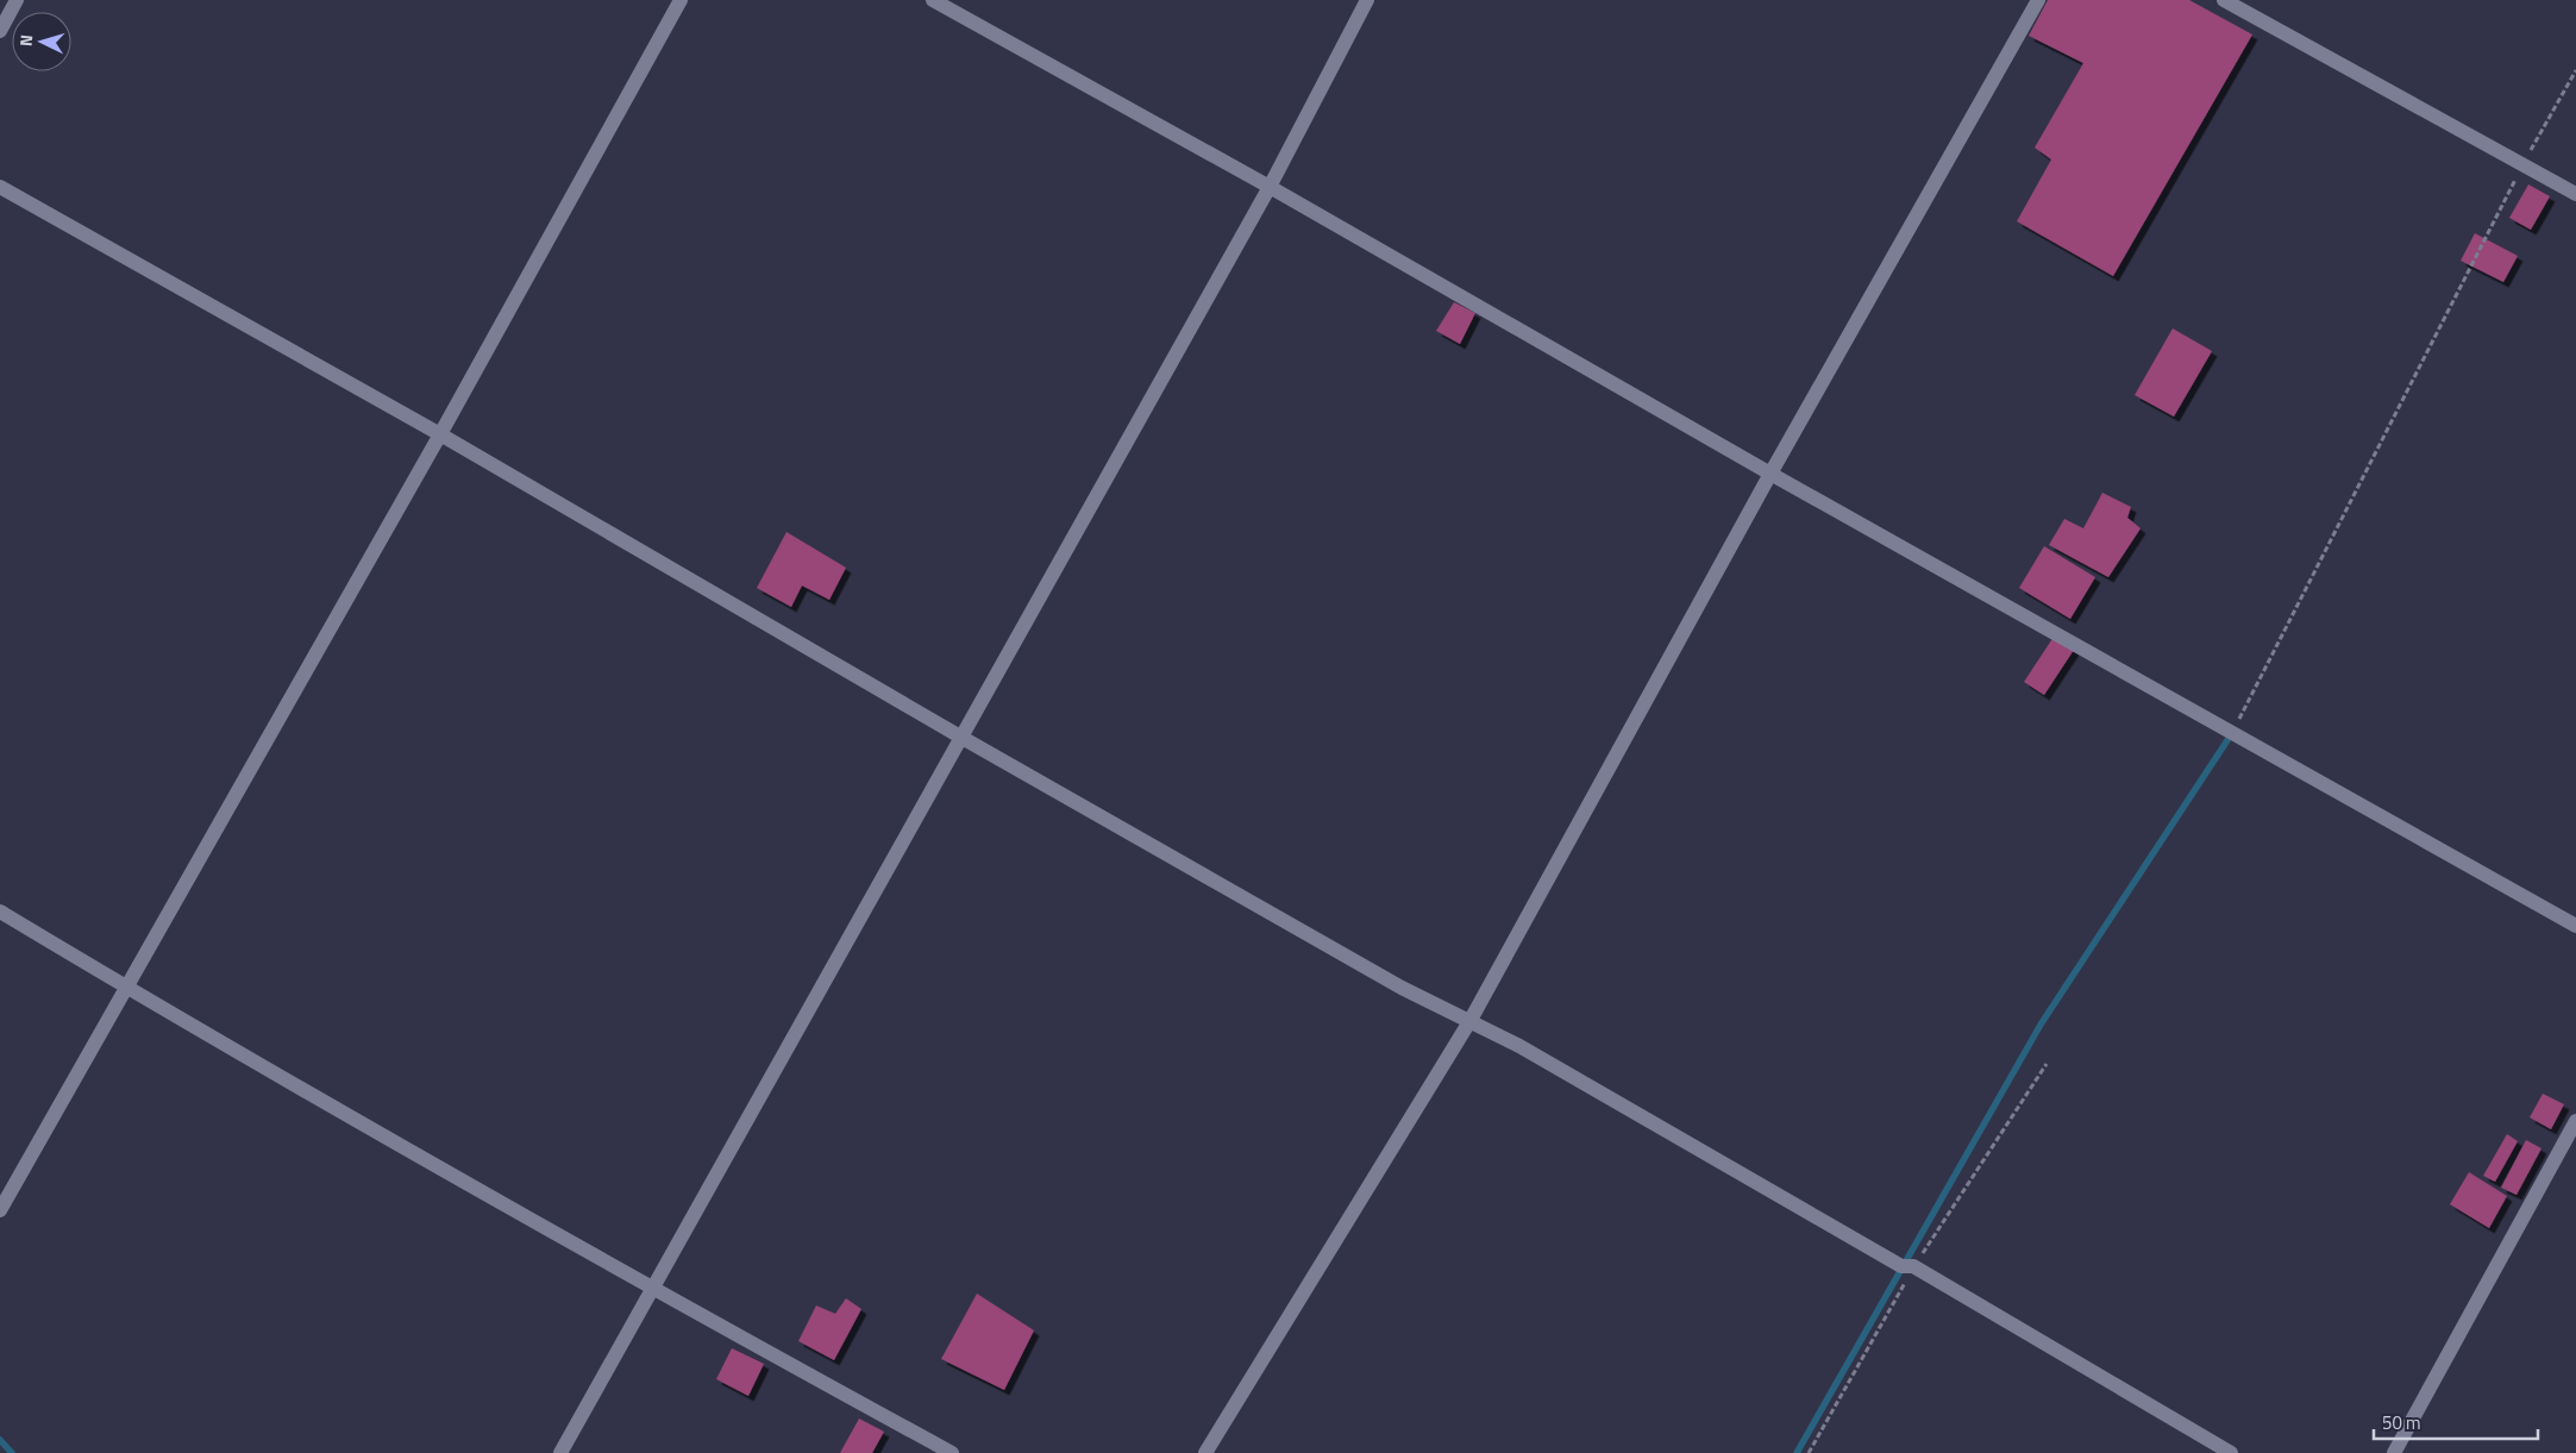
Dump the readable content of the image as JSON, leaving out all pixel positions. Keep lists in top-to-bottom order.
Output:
{
  "scale_bar": "50 m",
  "north": "left"
}
